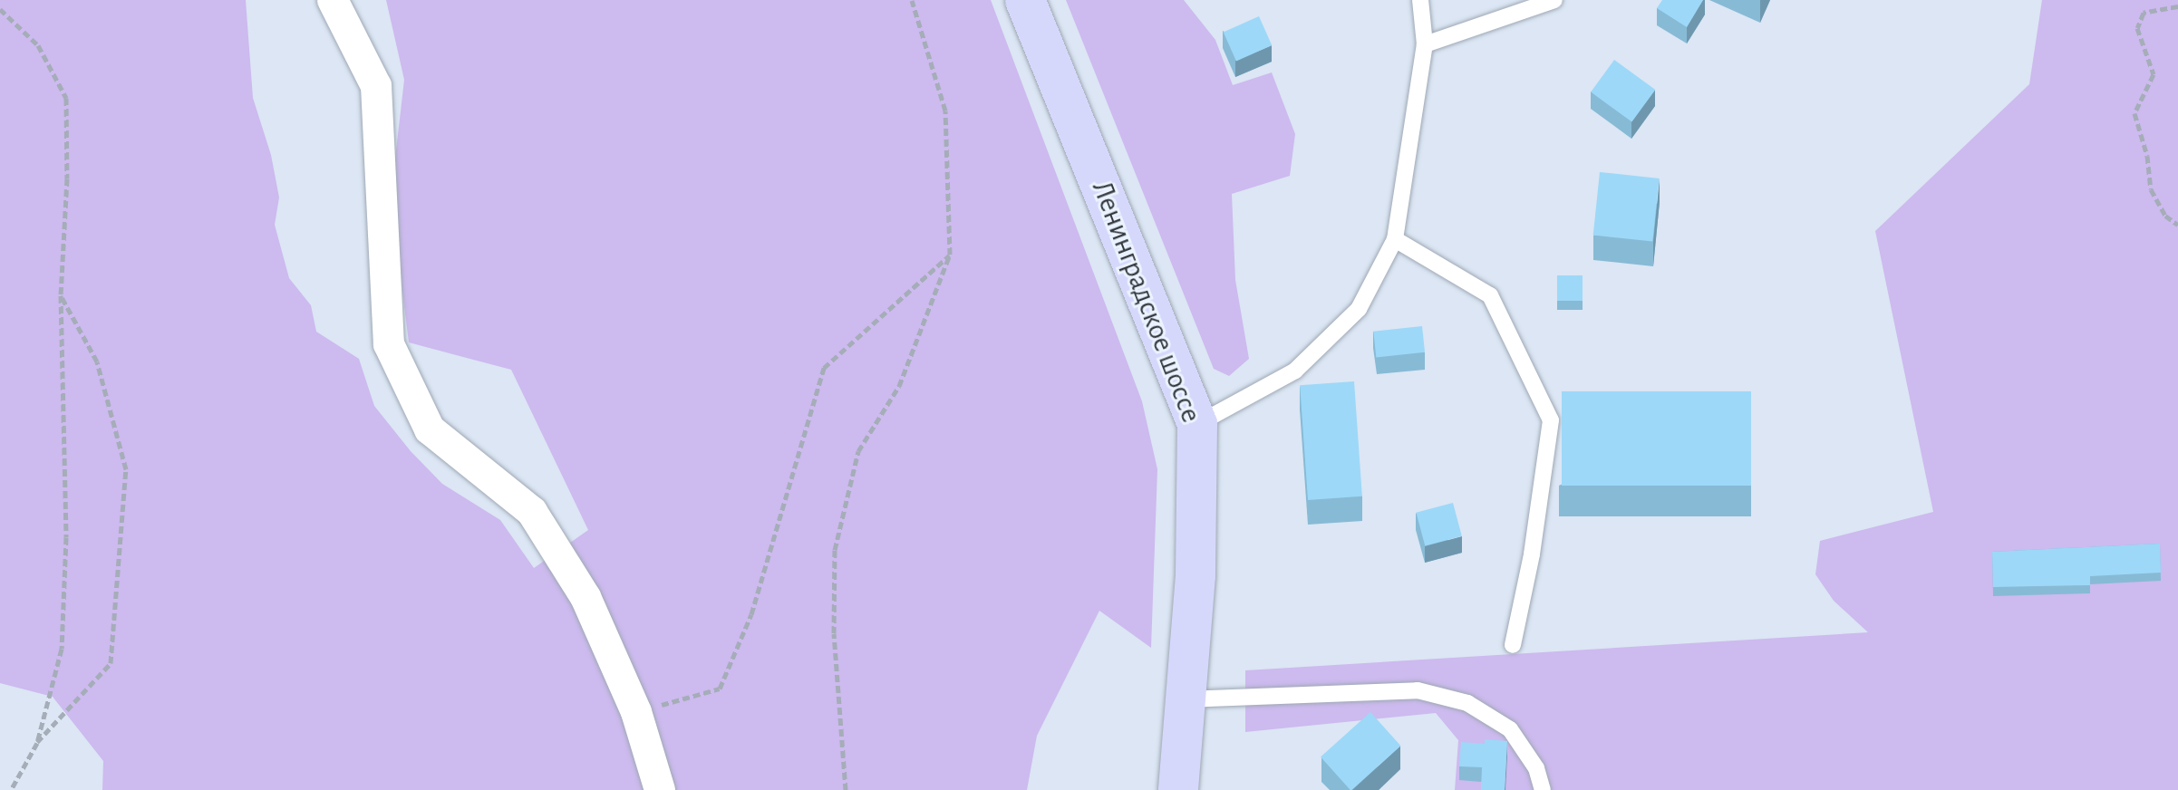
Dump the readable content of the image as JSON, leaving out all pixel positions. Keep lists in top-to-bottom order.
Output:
{
  "streets": {
    "main road": ["Ленинградское шоссе"]
  }
}
